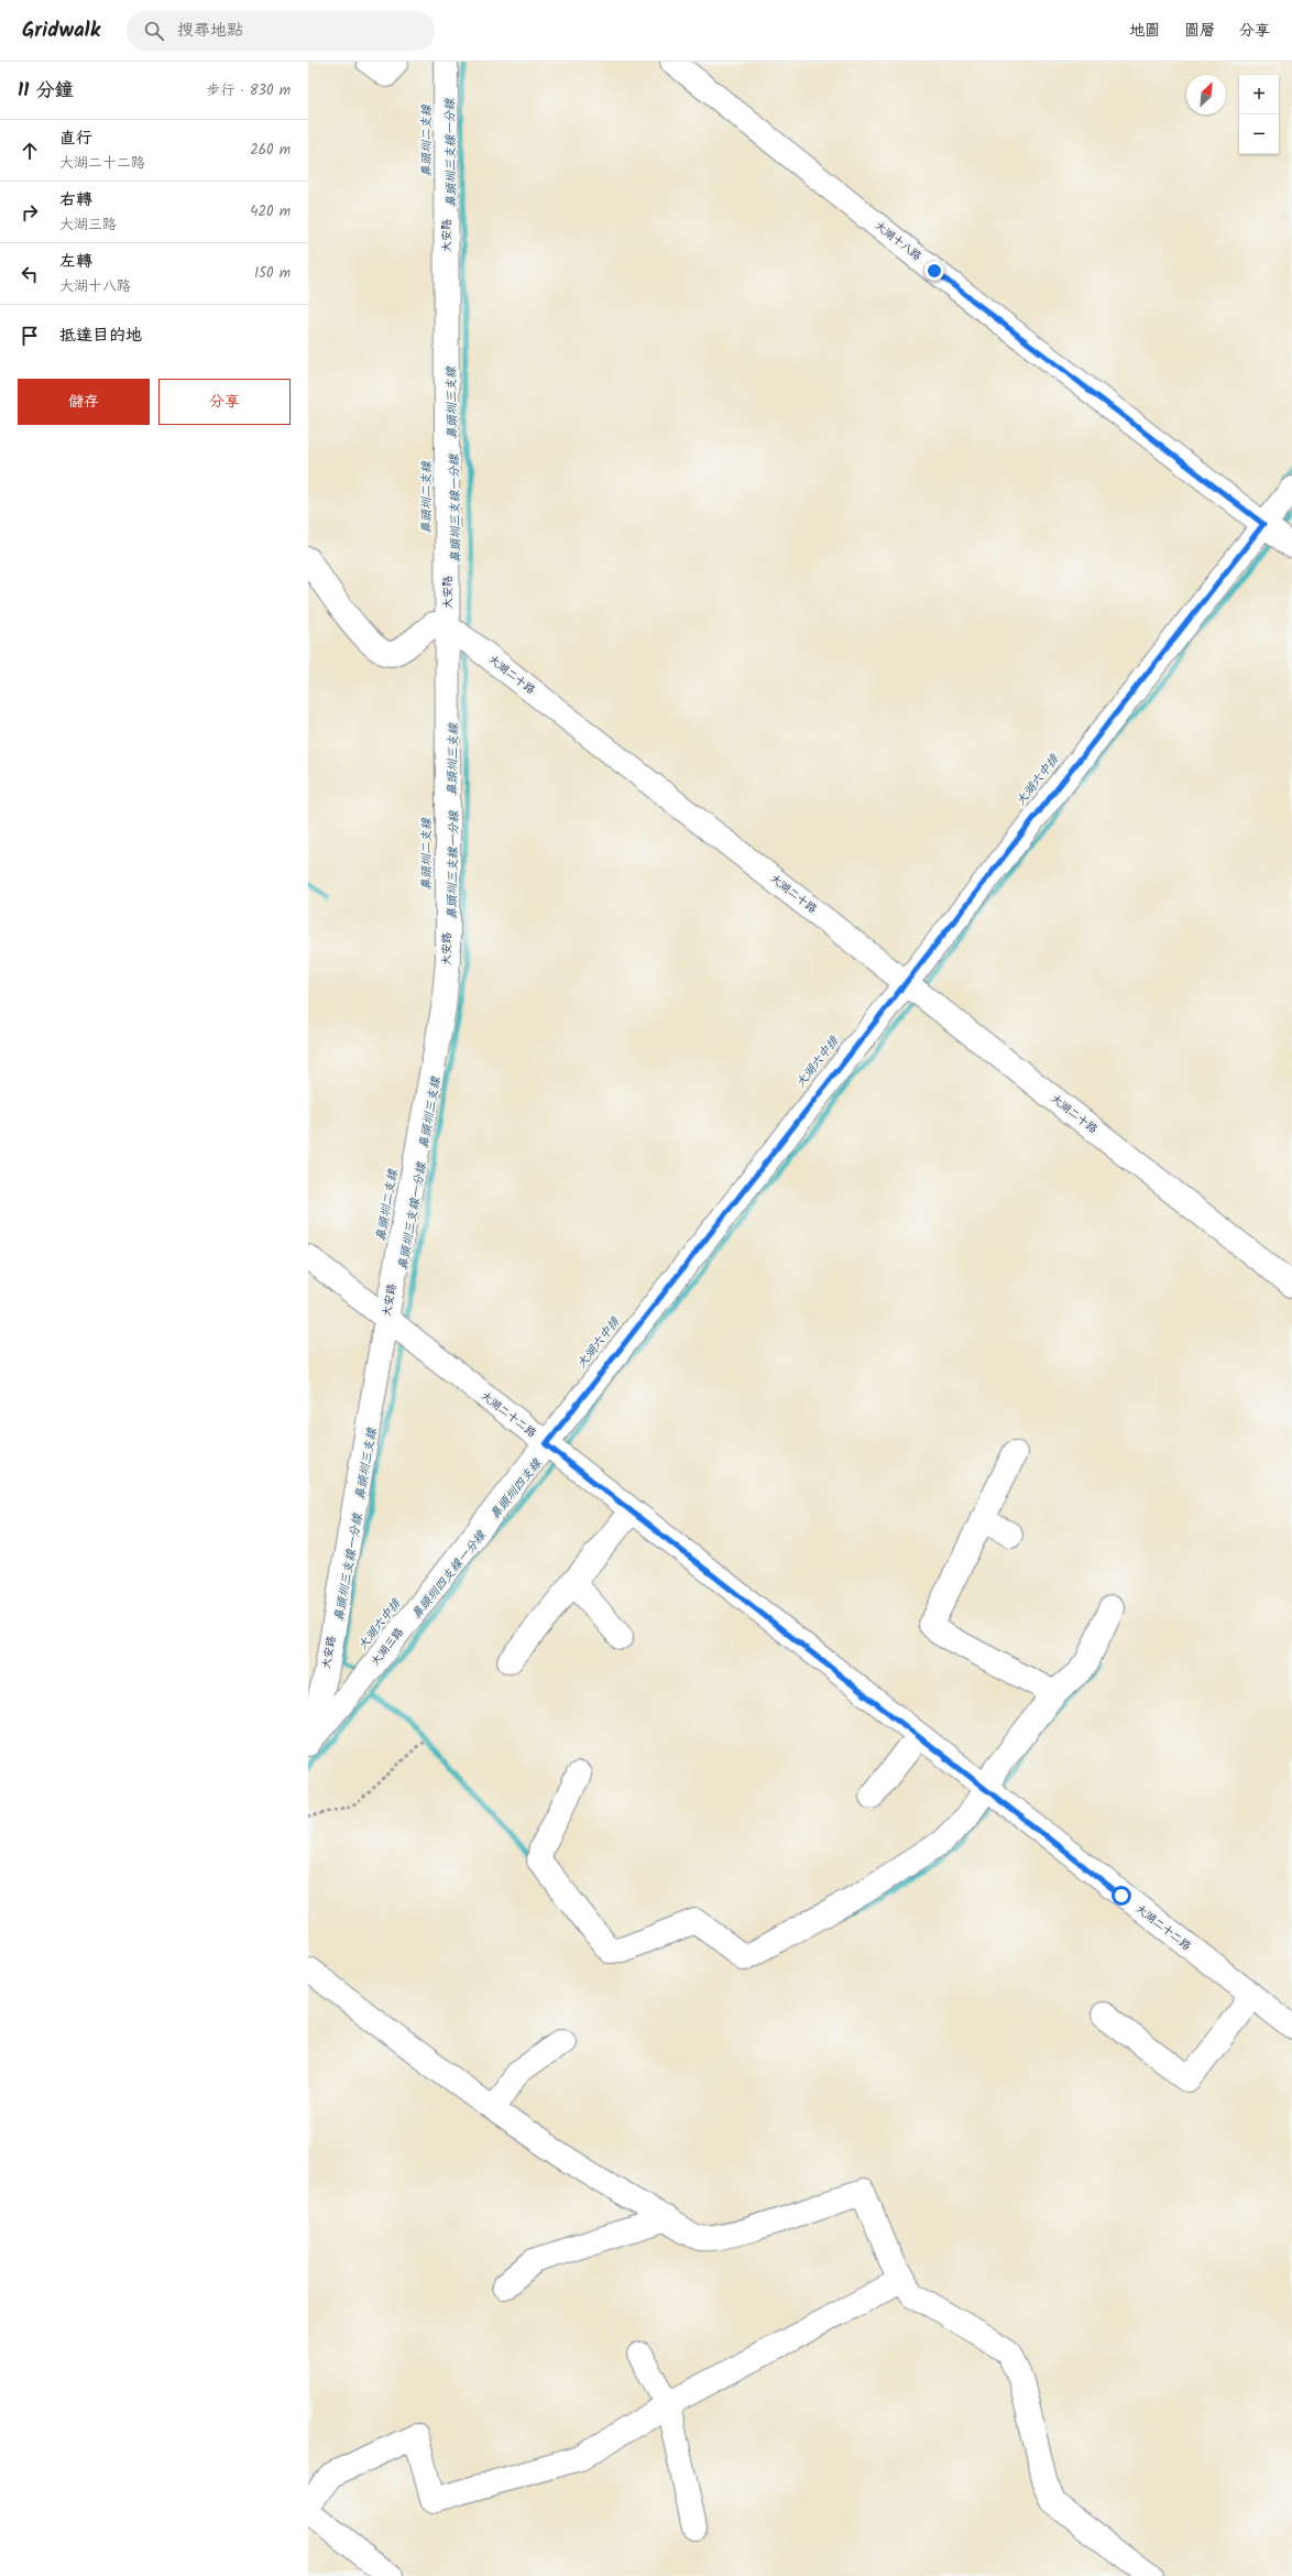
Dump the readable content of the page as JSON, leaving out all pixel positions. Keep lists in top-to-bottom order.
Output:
{
  "streets": {
    "street": [
      "大安路",
      "大湖十八路",
      "大湖二十路",
      "大湖二十二路",
      "大湖三路"
    ]
  },
  "crossings": [
    ["大安路", "大湖二十路"],
    ["大安路", "大湖二十二路"],
    ["大安路", "大湖三路"],
    ["大湖十八路", "大湖三路"],
    ["大湖二十路", "大湖三路"],
    ["大湖二十二路", "大湖三路"]
  ],
  "water": [
    "鼻頭圳二支線",
    "鼻頭圳三支線一分線",
    "鼻頭圳三支線",
    "大湖六中排",
    "鼻頭圳四支線",
    "鼻頭圳四支線一分線"
  ],
  "north": "top right",
  "page": {
    "header": "Gridwalk",
    "search": "搜尋地點",
    "nav": ["地圖", "圖層", "分享"],
    "heading": ["11 分鐘", "步行 · 830 m"],
    "map_buttons": ["+", "−"],
    "list": [
      ["直行", "大湖二十二路", "260 m"],
      ["右轉", "大湖三路", "420 m"],
      ["左轉", "大湖十八路", "150 m"],
      "抵達目的地"
    ],
    "buttons": ["儲存", "分享"]
  }
}
